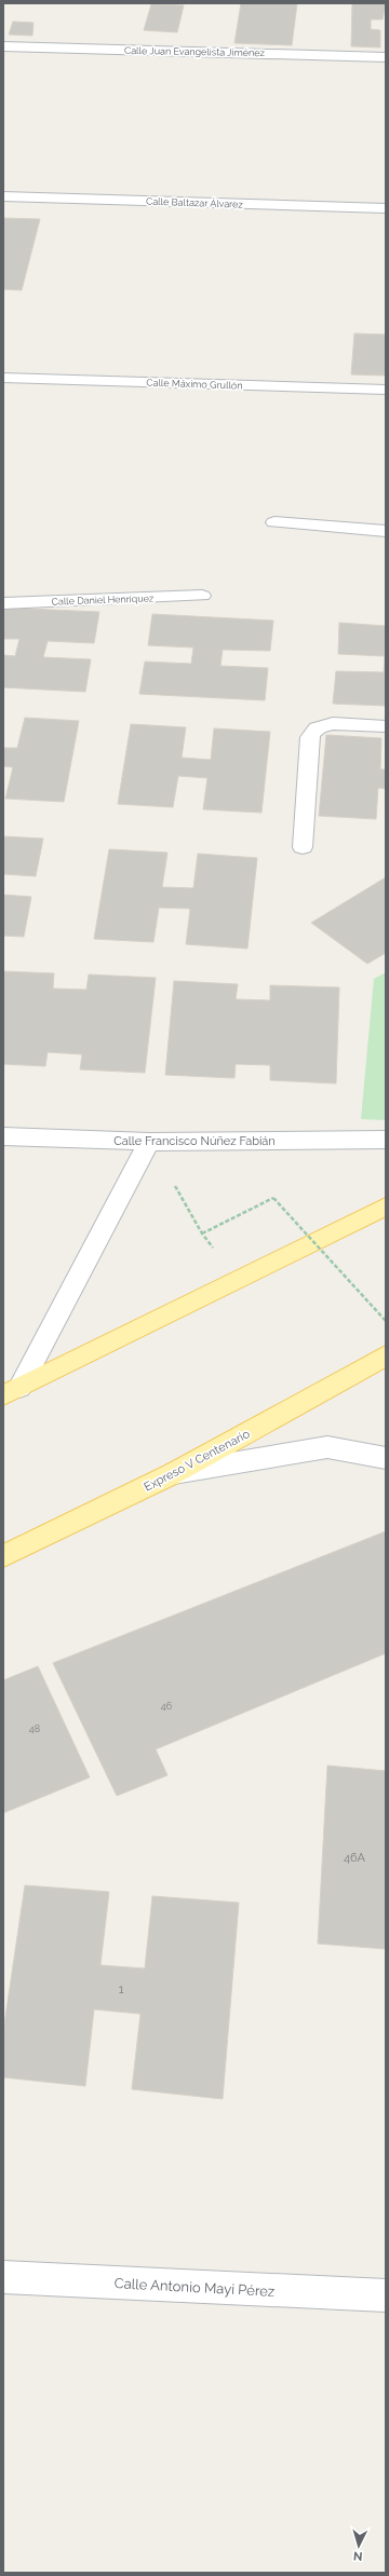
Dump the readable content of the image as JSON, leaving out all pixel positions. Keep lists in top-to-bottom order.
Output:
{
  "streets": {
    "main road": ["Expreso V Centenario"],
    "street": [
      "Calle Juan Evangelista Jiménez",
      "Calle Baltazar Álvarez",
      "Calle Máximo Grullón",
      "Calle Daniel Henríquez",
      "Calle Francisco Núñez Fabián",
      "Calle Antonio Mayi Pérez"
    ]
  },
  "house_numbers": [
    "46",
    "48",
    "46A",
    "1"
  ],
  "north": "bottom"
}
